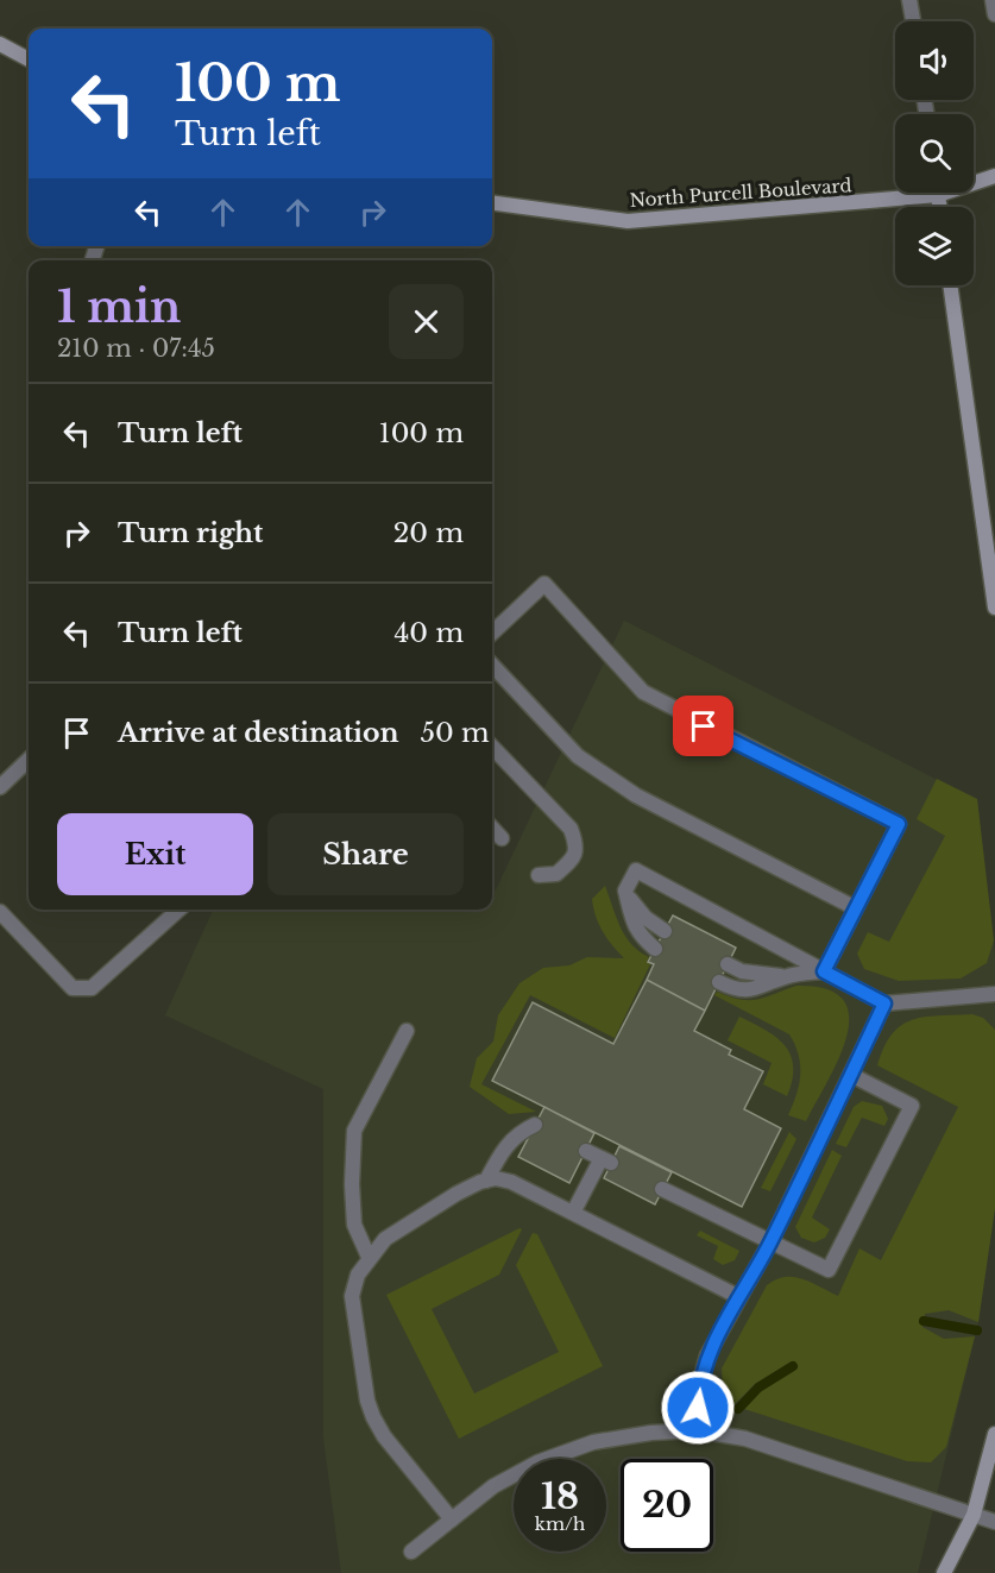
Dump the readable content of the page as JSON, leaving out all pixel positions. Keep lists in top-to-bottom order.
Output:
{
  "streets": {
    "main road": ["North Purcell Boulevard"]
  },
  "page": {
    "turn": ["100 m", "Turn left"],
    "heading": ["1 min", "210 m · 07:45"],
    "list": [
      {
        "name": "Turn left",
        "value": "100 m"
      },
      {
        "name": "Turn right",
        "value": "20 m"
      },
      {
        "name": "Turn left",
        "value": "40 m"
      },
      {
        "name": "Arrive at destination",
        "value": "50 m"
      }
    ],
    "buttons": ["Exit", "Share"],
    "speed": "18 km/h",
    "limit": "20"
  }
}
